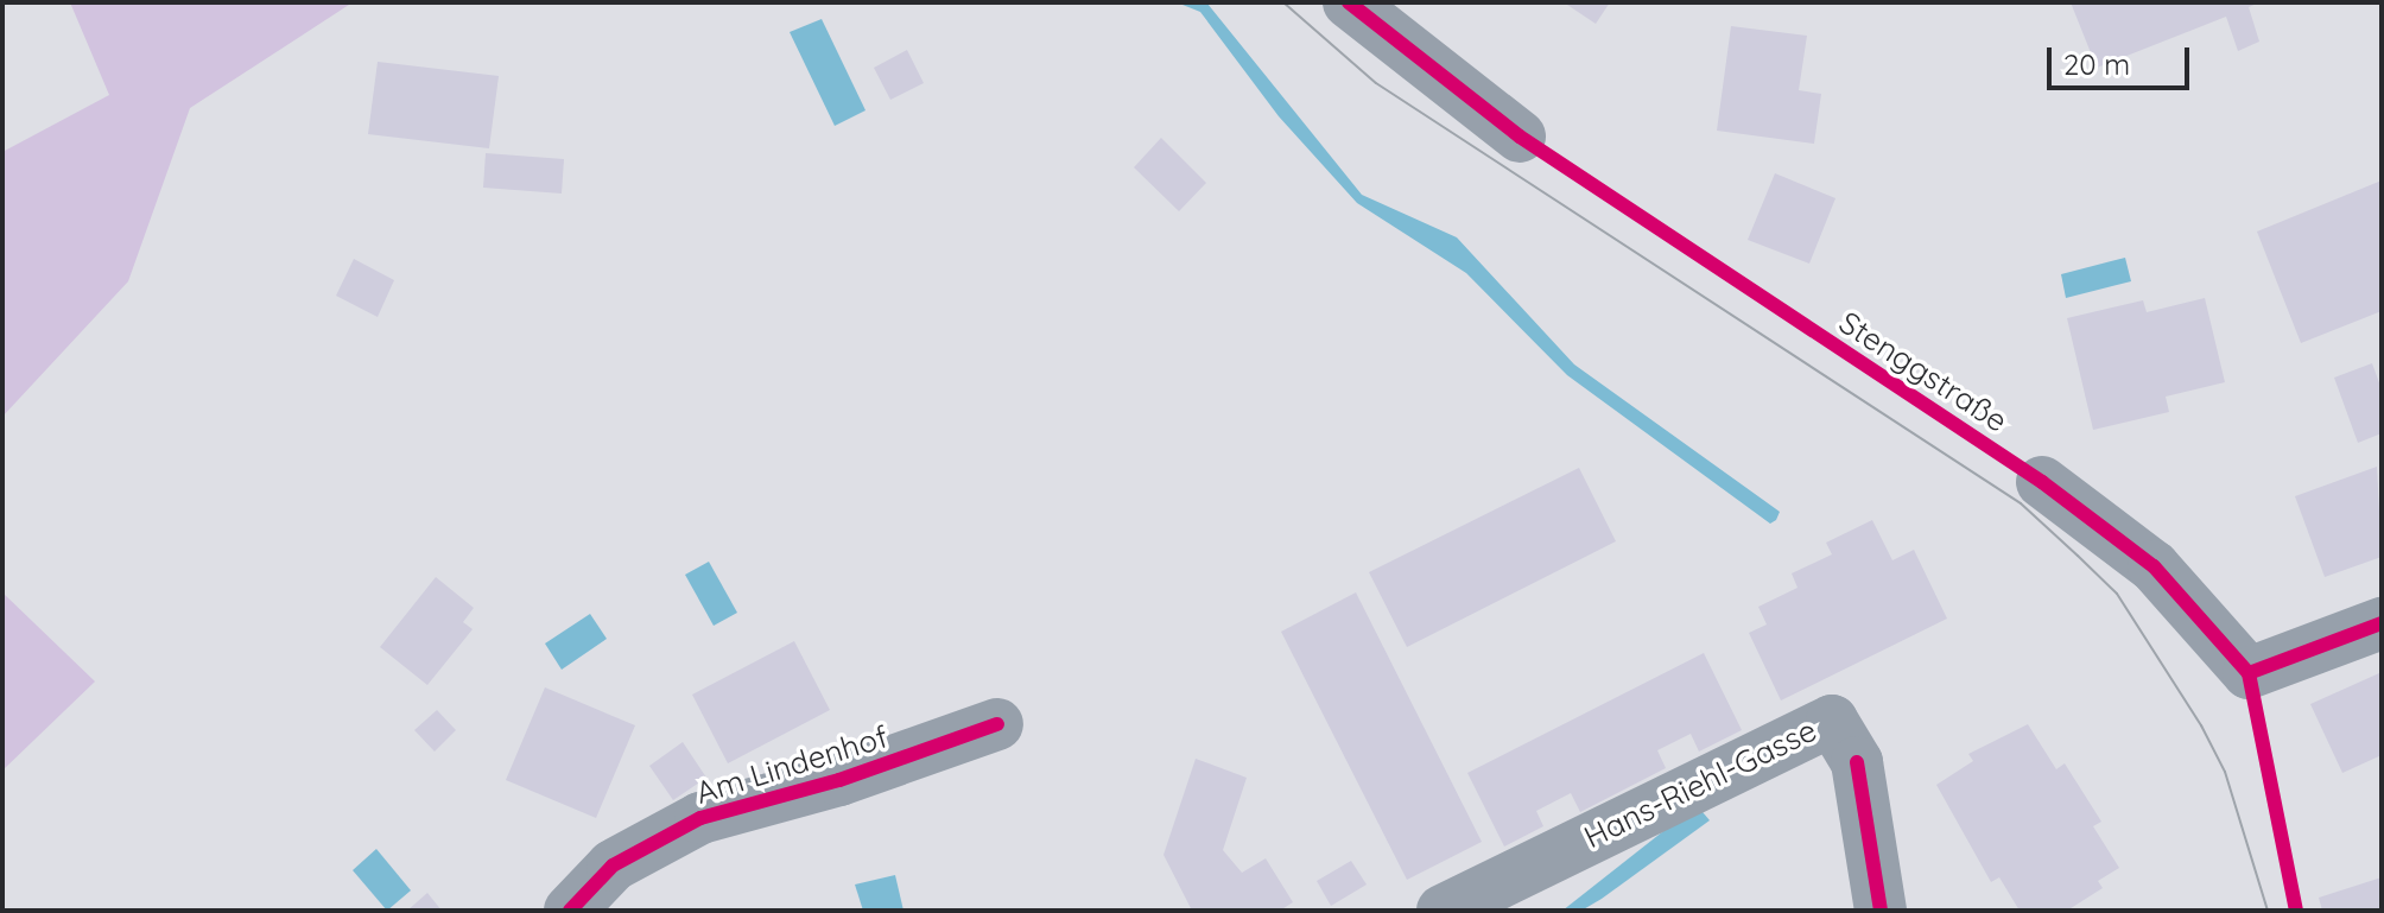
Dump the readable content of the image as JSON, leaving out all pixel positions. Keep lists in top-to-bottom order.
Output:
{
  "streets": {
    "street": ["Am Lindenhof", "Hans-Riehl-Gasse"],
    "cycle path": ["Stenggstraße"]
  },
  "scale_bar": "20 m"
}
